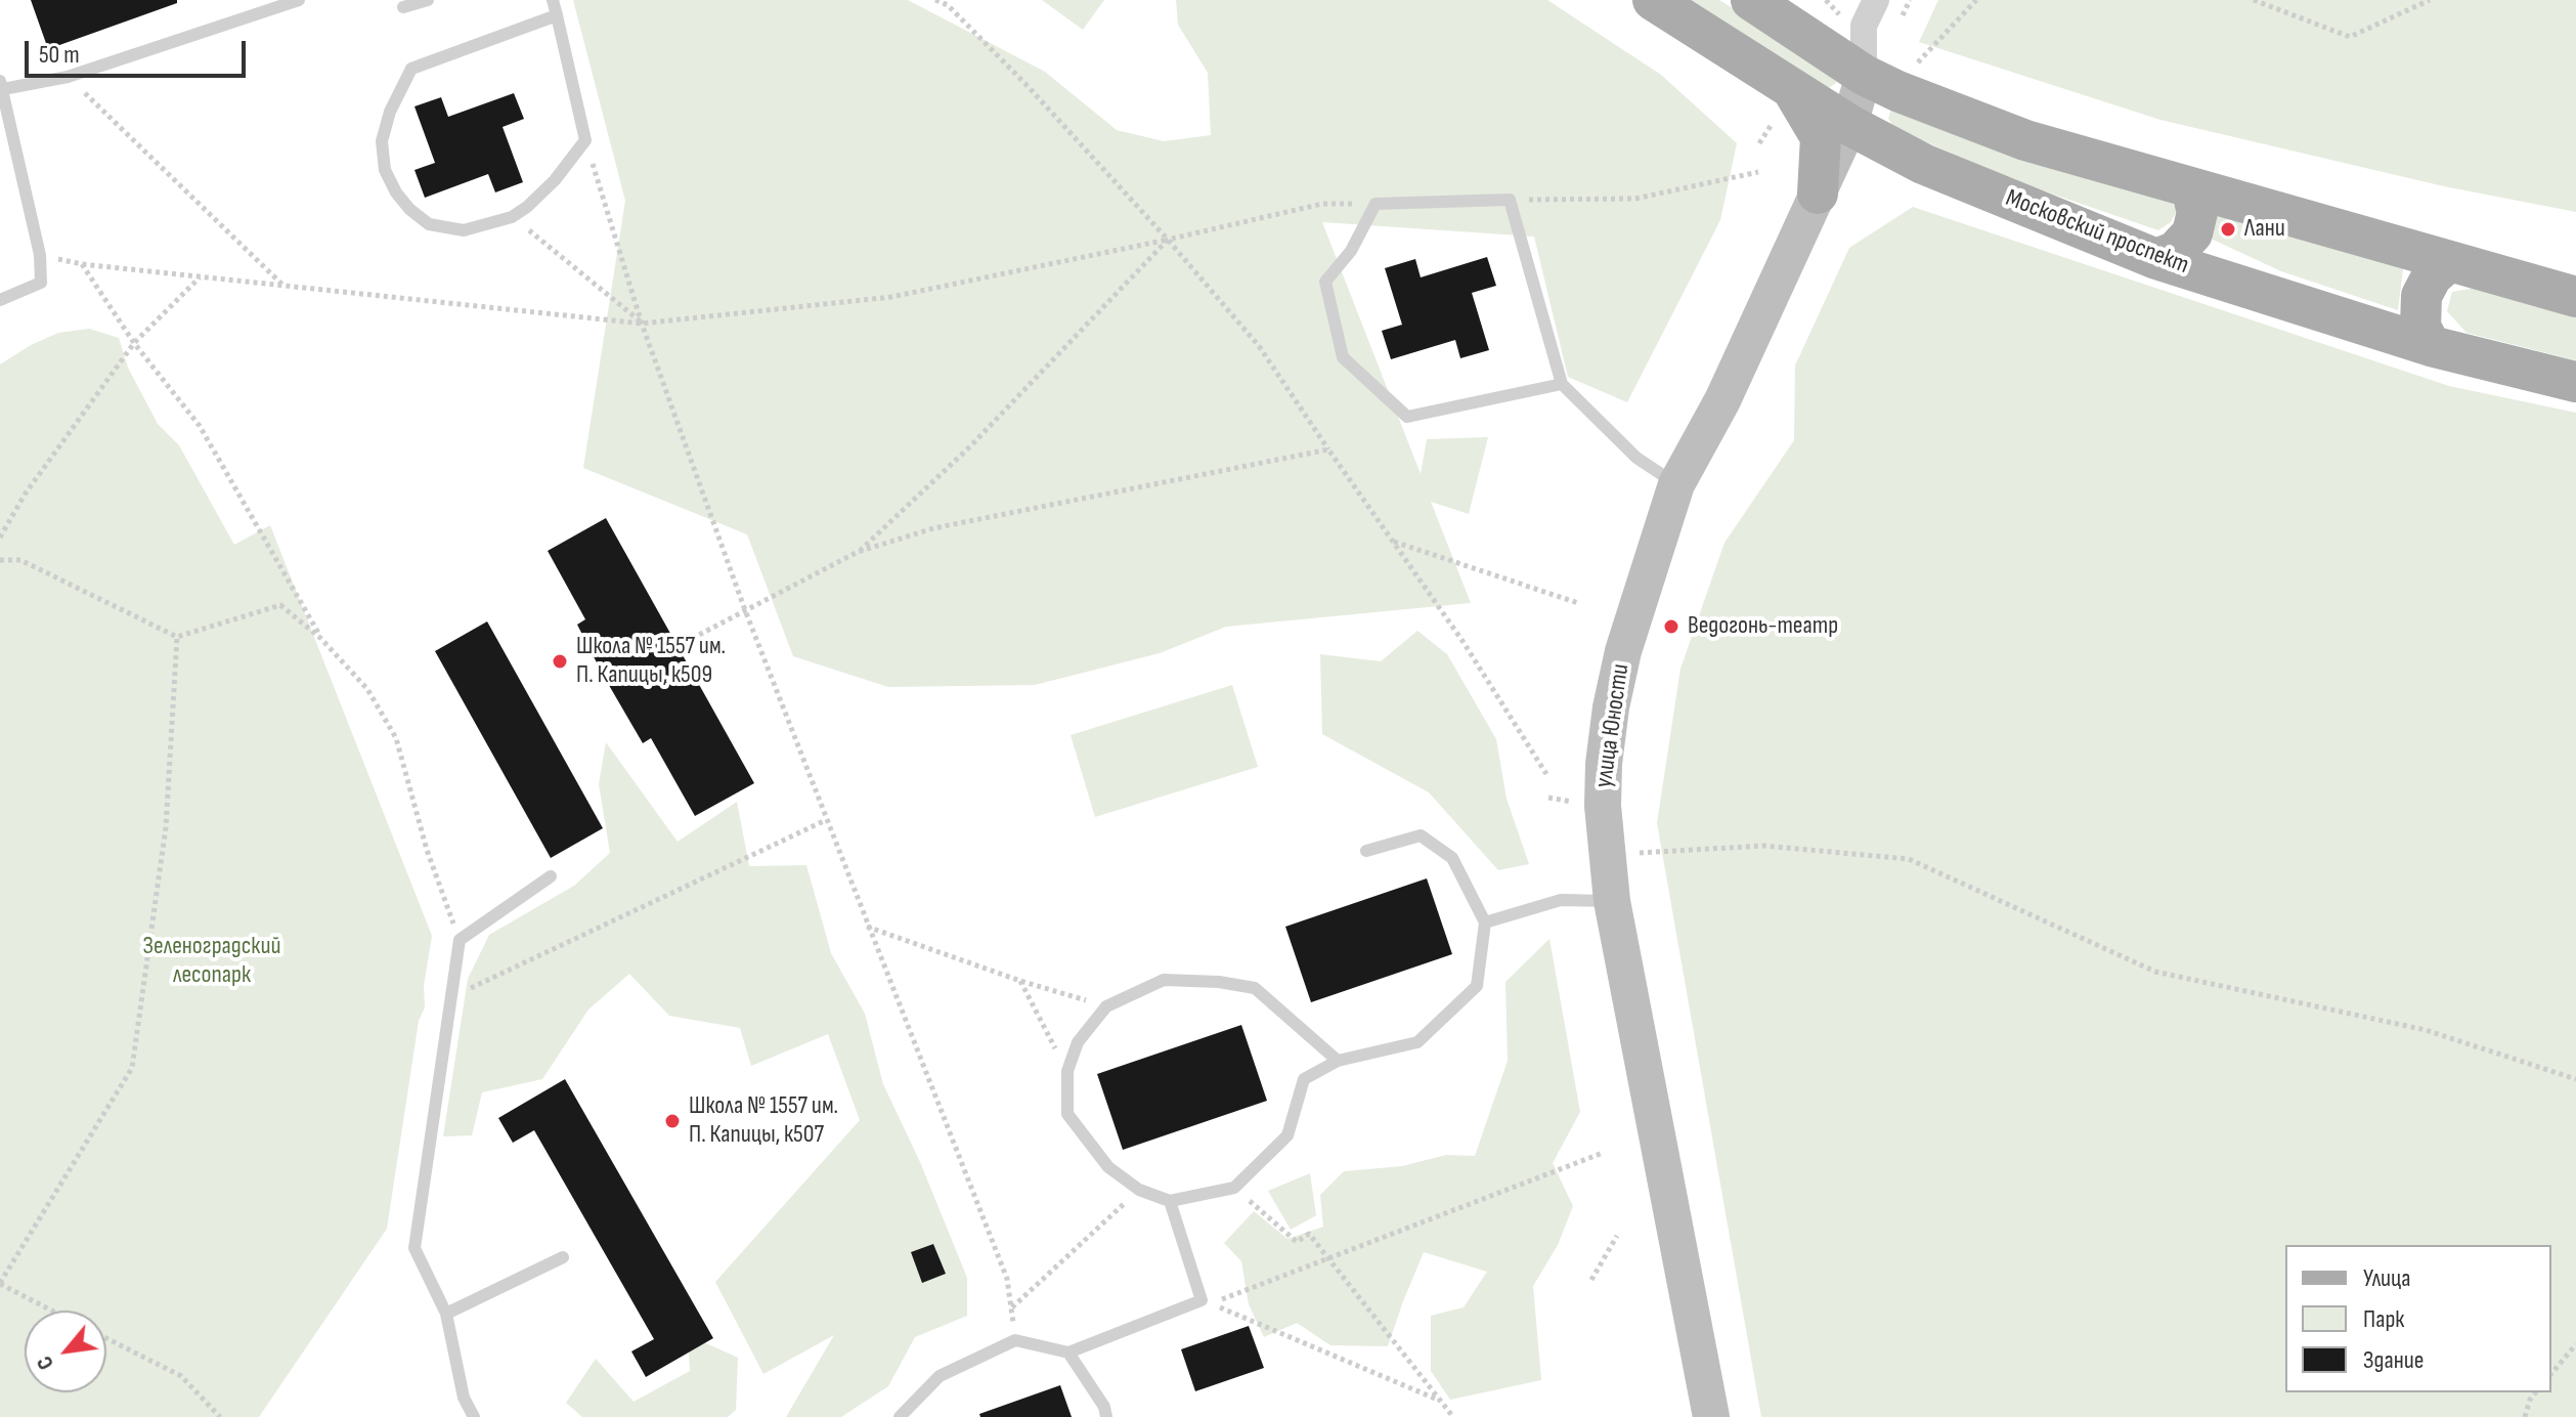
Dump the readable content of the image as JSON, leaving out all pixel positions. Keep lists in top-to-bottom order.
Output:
{
  "streets": {
    "main road": ["Московский проспект"],
    "street": ["улица Юности"]
  },
  "crossings": [
    ["Московский проспект", "улица Юности"]
  ],
  "parks": ["Зеленоградский лесопарк"],
  "places": [
    "Лани",
    "Ведогонь-театр",
    "Школа № 1557 им. П. Капицы, к509",
    "Школа № 1557 им. П. Капицы, к507"
  ],
  "legend": ["Улица", "Парк", "Здание"],
  "scale_bar": "50 m",
  "north": "bottom left"
}
